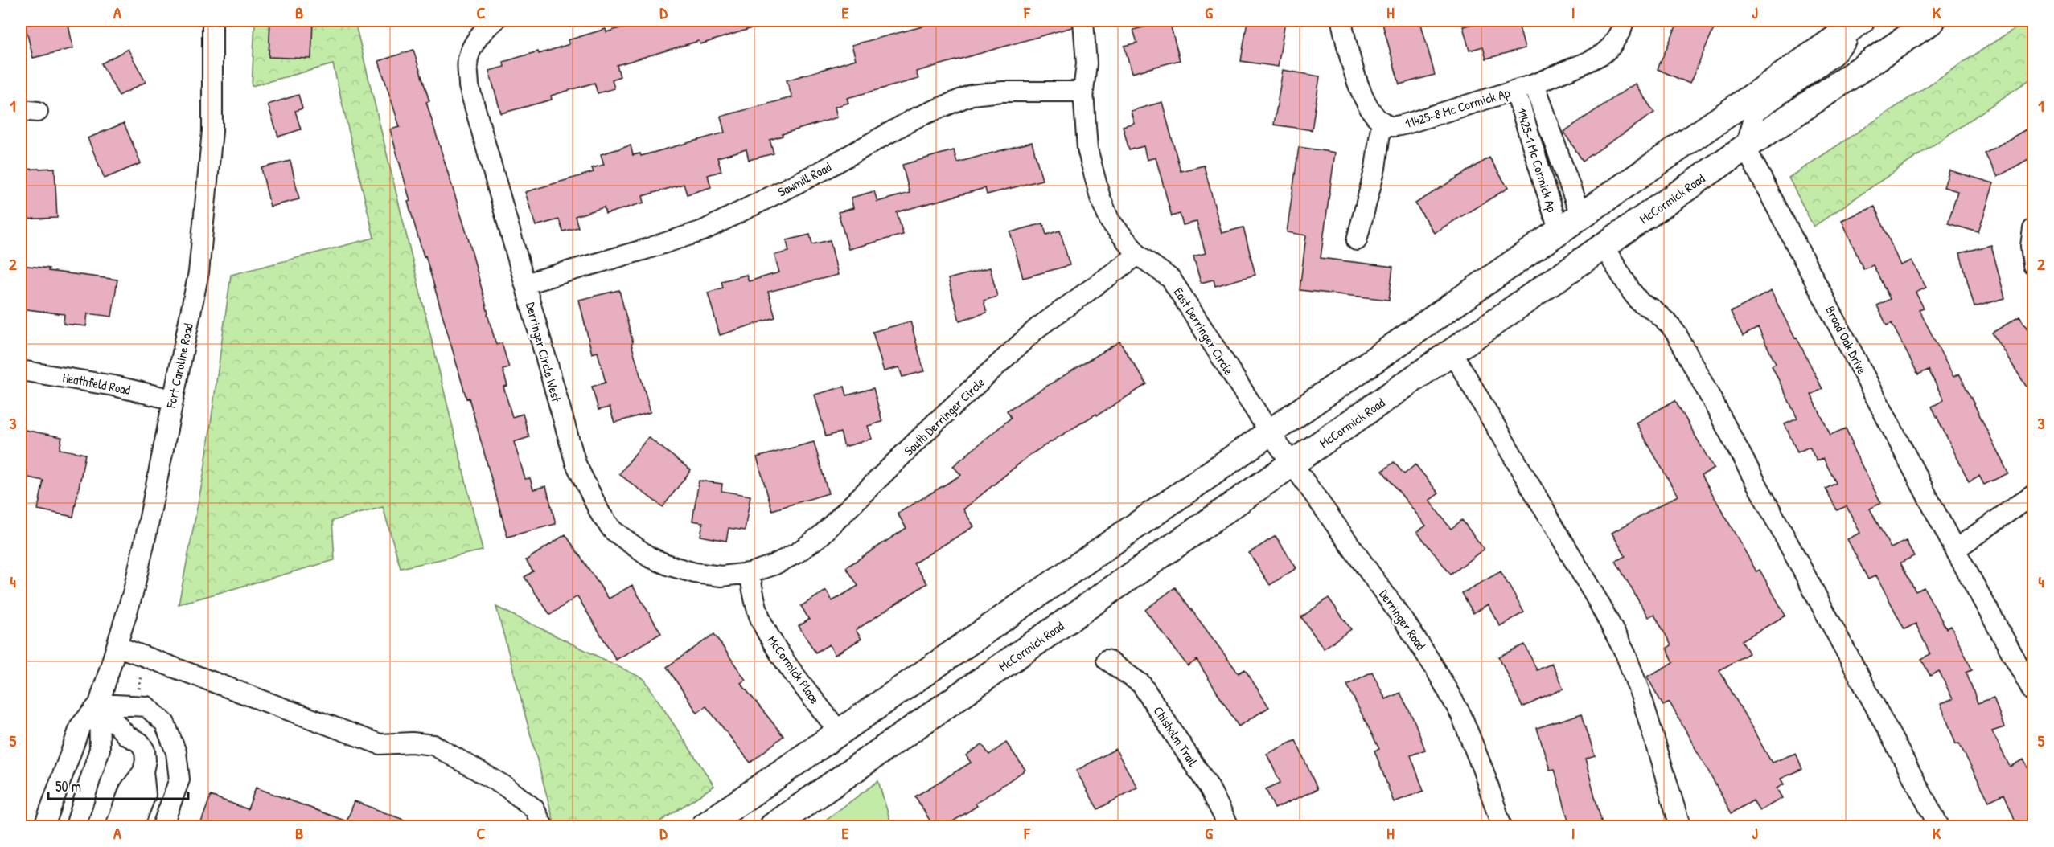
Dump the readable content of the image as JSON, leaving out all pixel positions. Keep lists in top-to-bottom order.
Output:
{
  "streets": {
    "main road": ["McCormick Road"],
    "street": [
      "11425-8 Mc Cormick Ap",
      "11425-1 Mc Cormick Ap",
      "Sawmill Road",
      "East Derringer Circle",
      "Broad Oak Drive",
      "Derringer Circle West",
      "Fort Caroline Road",
      "Heathfield Road",
      "South Derringer Circle",
      "Derringer Road",
      "McCormick Place",
      "Chisholm Trail"
    ]
  },
  "crossings": [
    ["11425-8 Mc Cormick Ap", "11425-1 Mc Cormick Ap"],
    ["Sawmill Road", "East Derringer Circle"],
    ["Sawmill Road", "Derringer Circle West"],
    ["McCormick Road", "Broad Oak Drive"],
    ["McCormick Road", "Derringer Road"],
    ["East Derringer Circle", "South Derringer Circle"],
    ["East Derringer Circle", "Derringer Road"],
    ["Derringer Circle West", "South Derringer Circle"],
    ["Derringer Circle West", "McCormick Place"],
    ["Fort Caroline Road", "Heathfield Road"],
    ["South Derringer Circle", "McCormick Place"]
  ],
  "scale_bar": "50 m",
  "grid": {
    "columns": [
      "A",
      "B",
      "C",
      "D",
      "E",
      "F",
      "G",
      "H",
      "I",
      "J",
      "K"
    ],
    "rows": [
      "1",
      "2",
      "3",
      "4",
      "5"
    ]
  }
}
